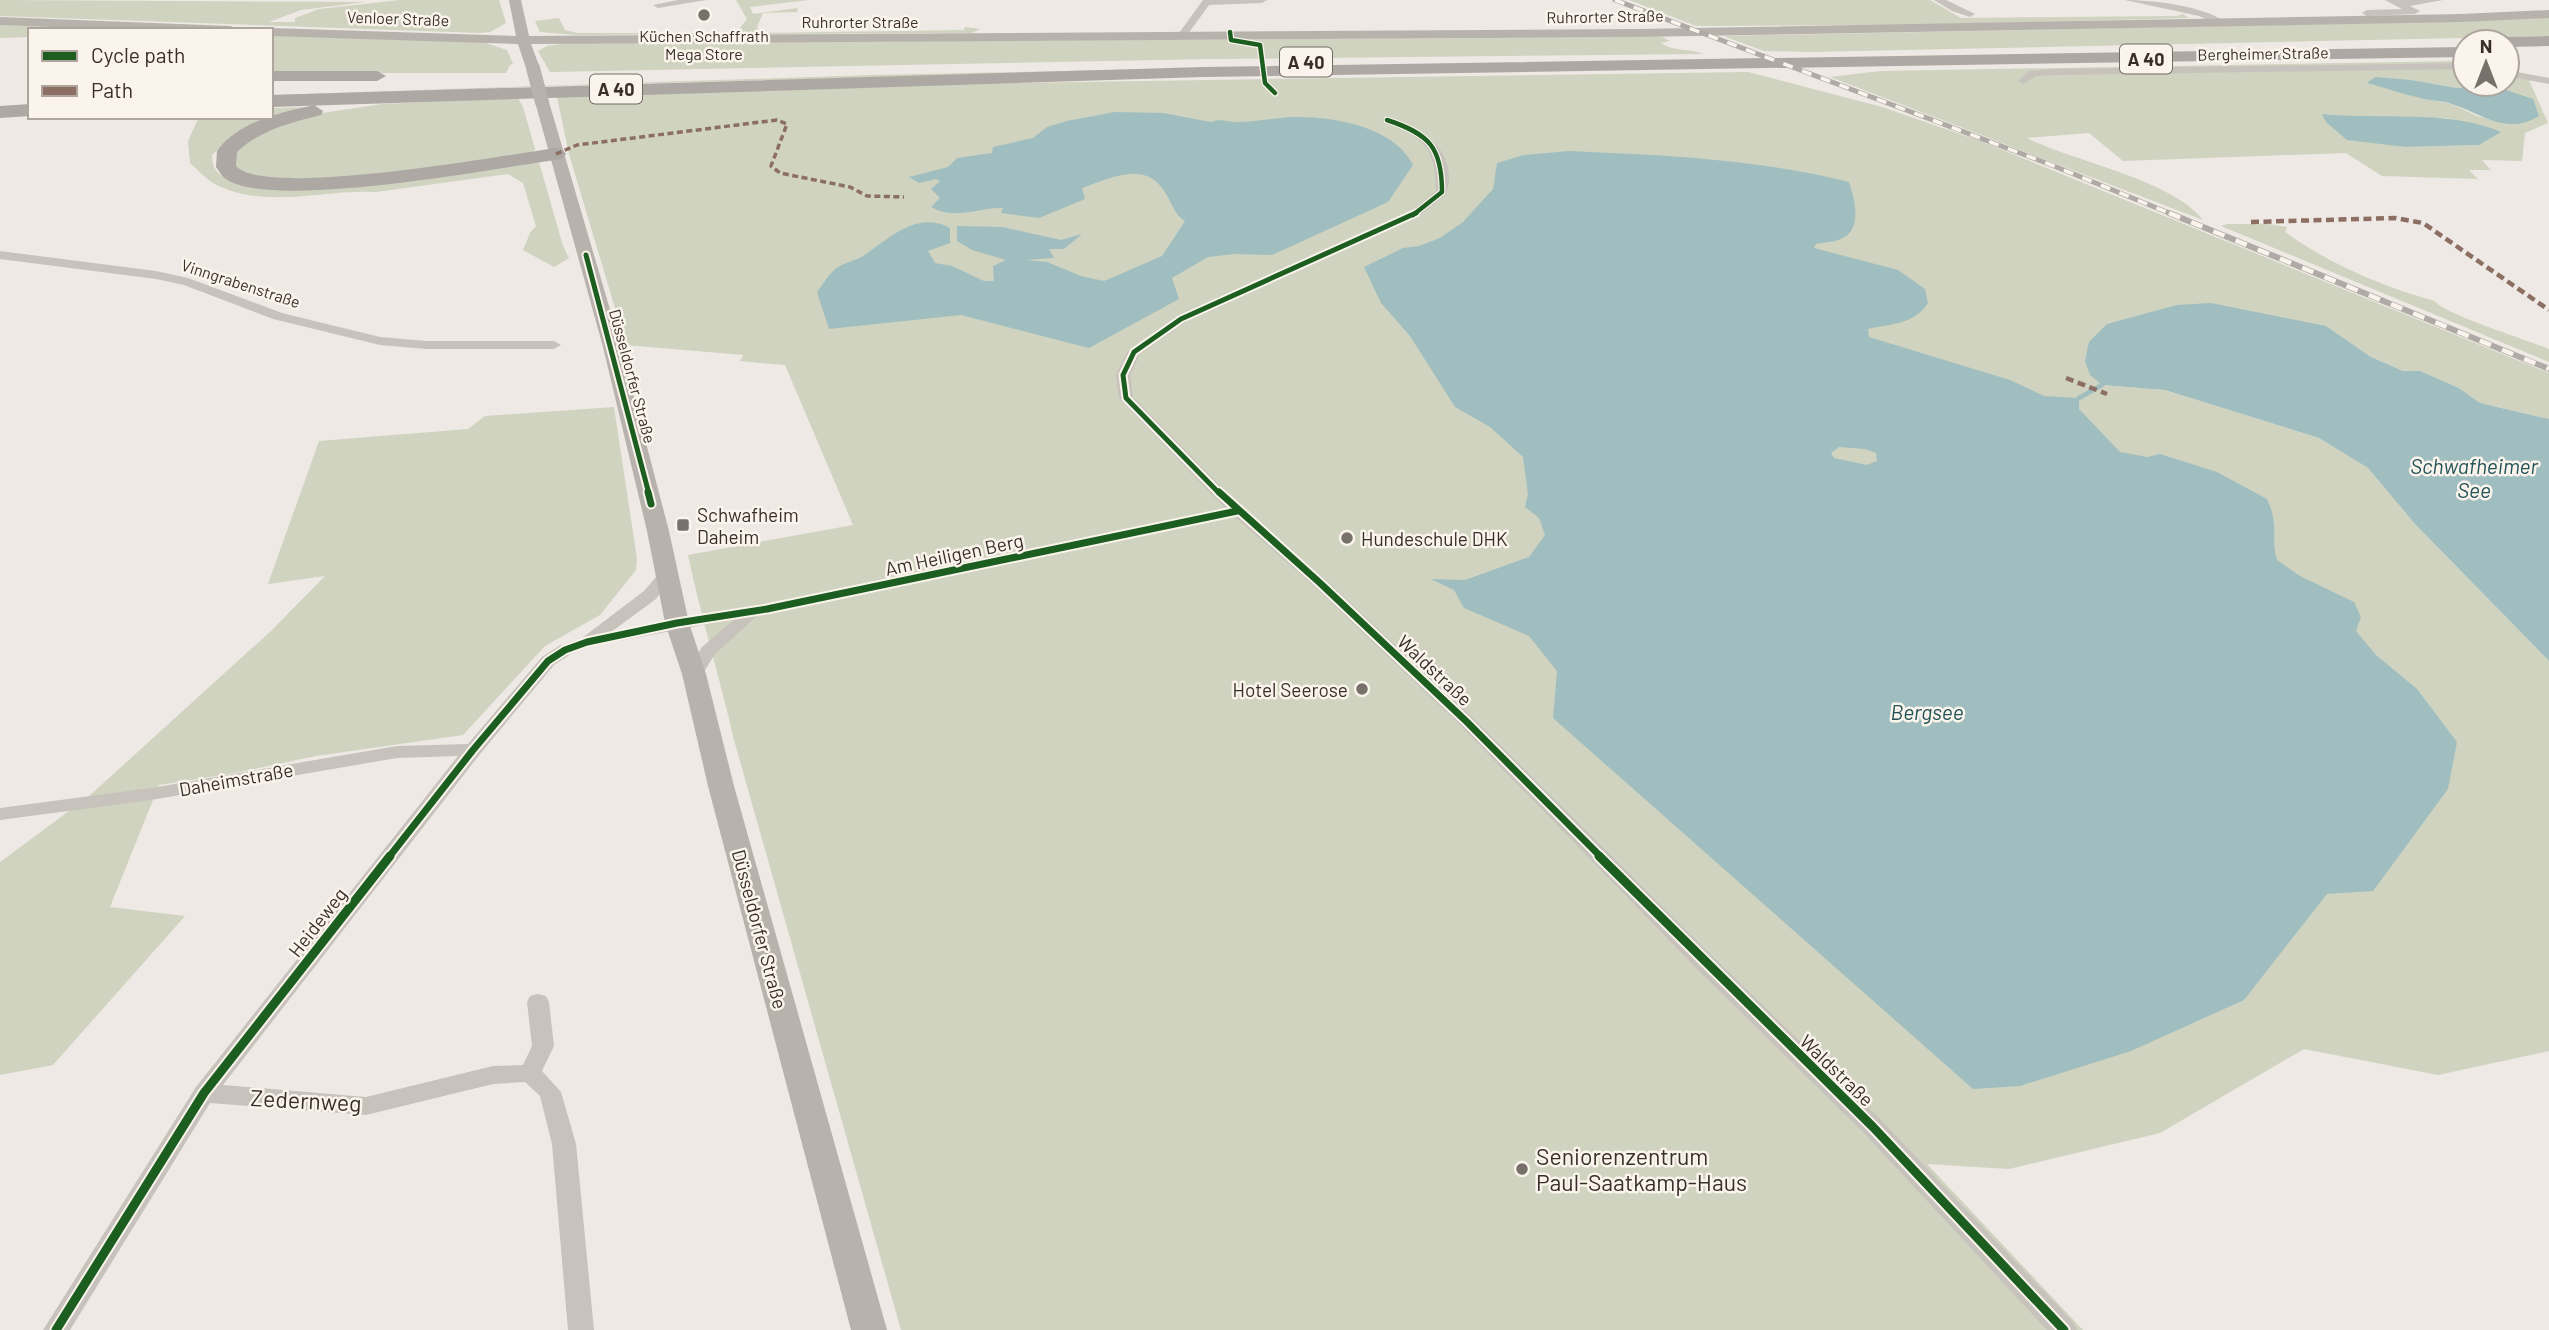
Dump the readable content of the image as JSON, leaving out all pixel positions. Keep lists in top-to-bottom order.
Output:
{
  "streets": {
    "highway": ["A 40"],
    "main road": ["Ruhrorter Straße", "Venloer Straße", "Düsseldorfer Straße"],
    "street": [
      "Bergheimer Straße",
      "Vinngrabenstraße",
      "Am Heiligen Berg",
      "Waldstraße",
      "Daheimstraße",
      "Heideweg",
      "Zedernweg"
    ]
  },
  "crossings": [
    ["Ruhrorter Straße", "Venloer Straße"],
    ["Ruhrorter Straße", "Düsseldorfer Straße"],
    ["Venloer Straße", "Düsseldorfer Straße"],
    ["Düsseldorfer Straße", "Am Heiligen Berg"],
    ["Düsseldorfer Straße", "Heideweg"],
    ["Am Heiligen Berg", "Waldstraße"],
    ["Am Heiligen Berg", "Heideweg"],
    ["Daheimstraße", "Heideweg"],
    ["Heideweg", "Zedernweg"]
  ],
  "water": ["Schwafheimer See", "Bergsee"],
  "places": {
    "other": [
      "Küchen Schaffrath Mega Store",
      "Hundeschule DHK",
      "Hotel Seerose",
      "Seniorenzentrum Paul-Saatkamp-Haus"
    ],
    "transit": ["Schwafheim Daheim"]
  },
  "legend": ["Cycle path", "Path"],
  "north": "top"
}
